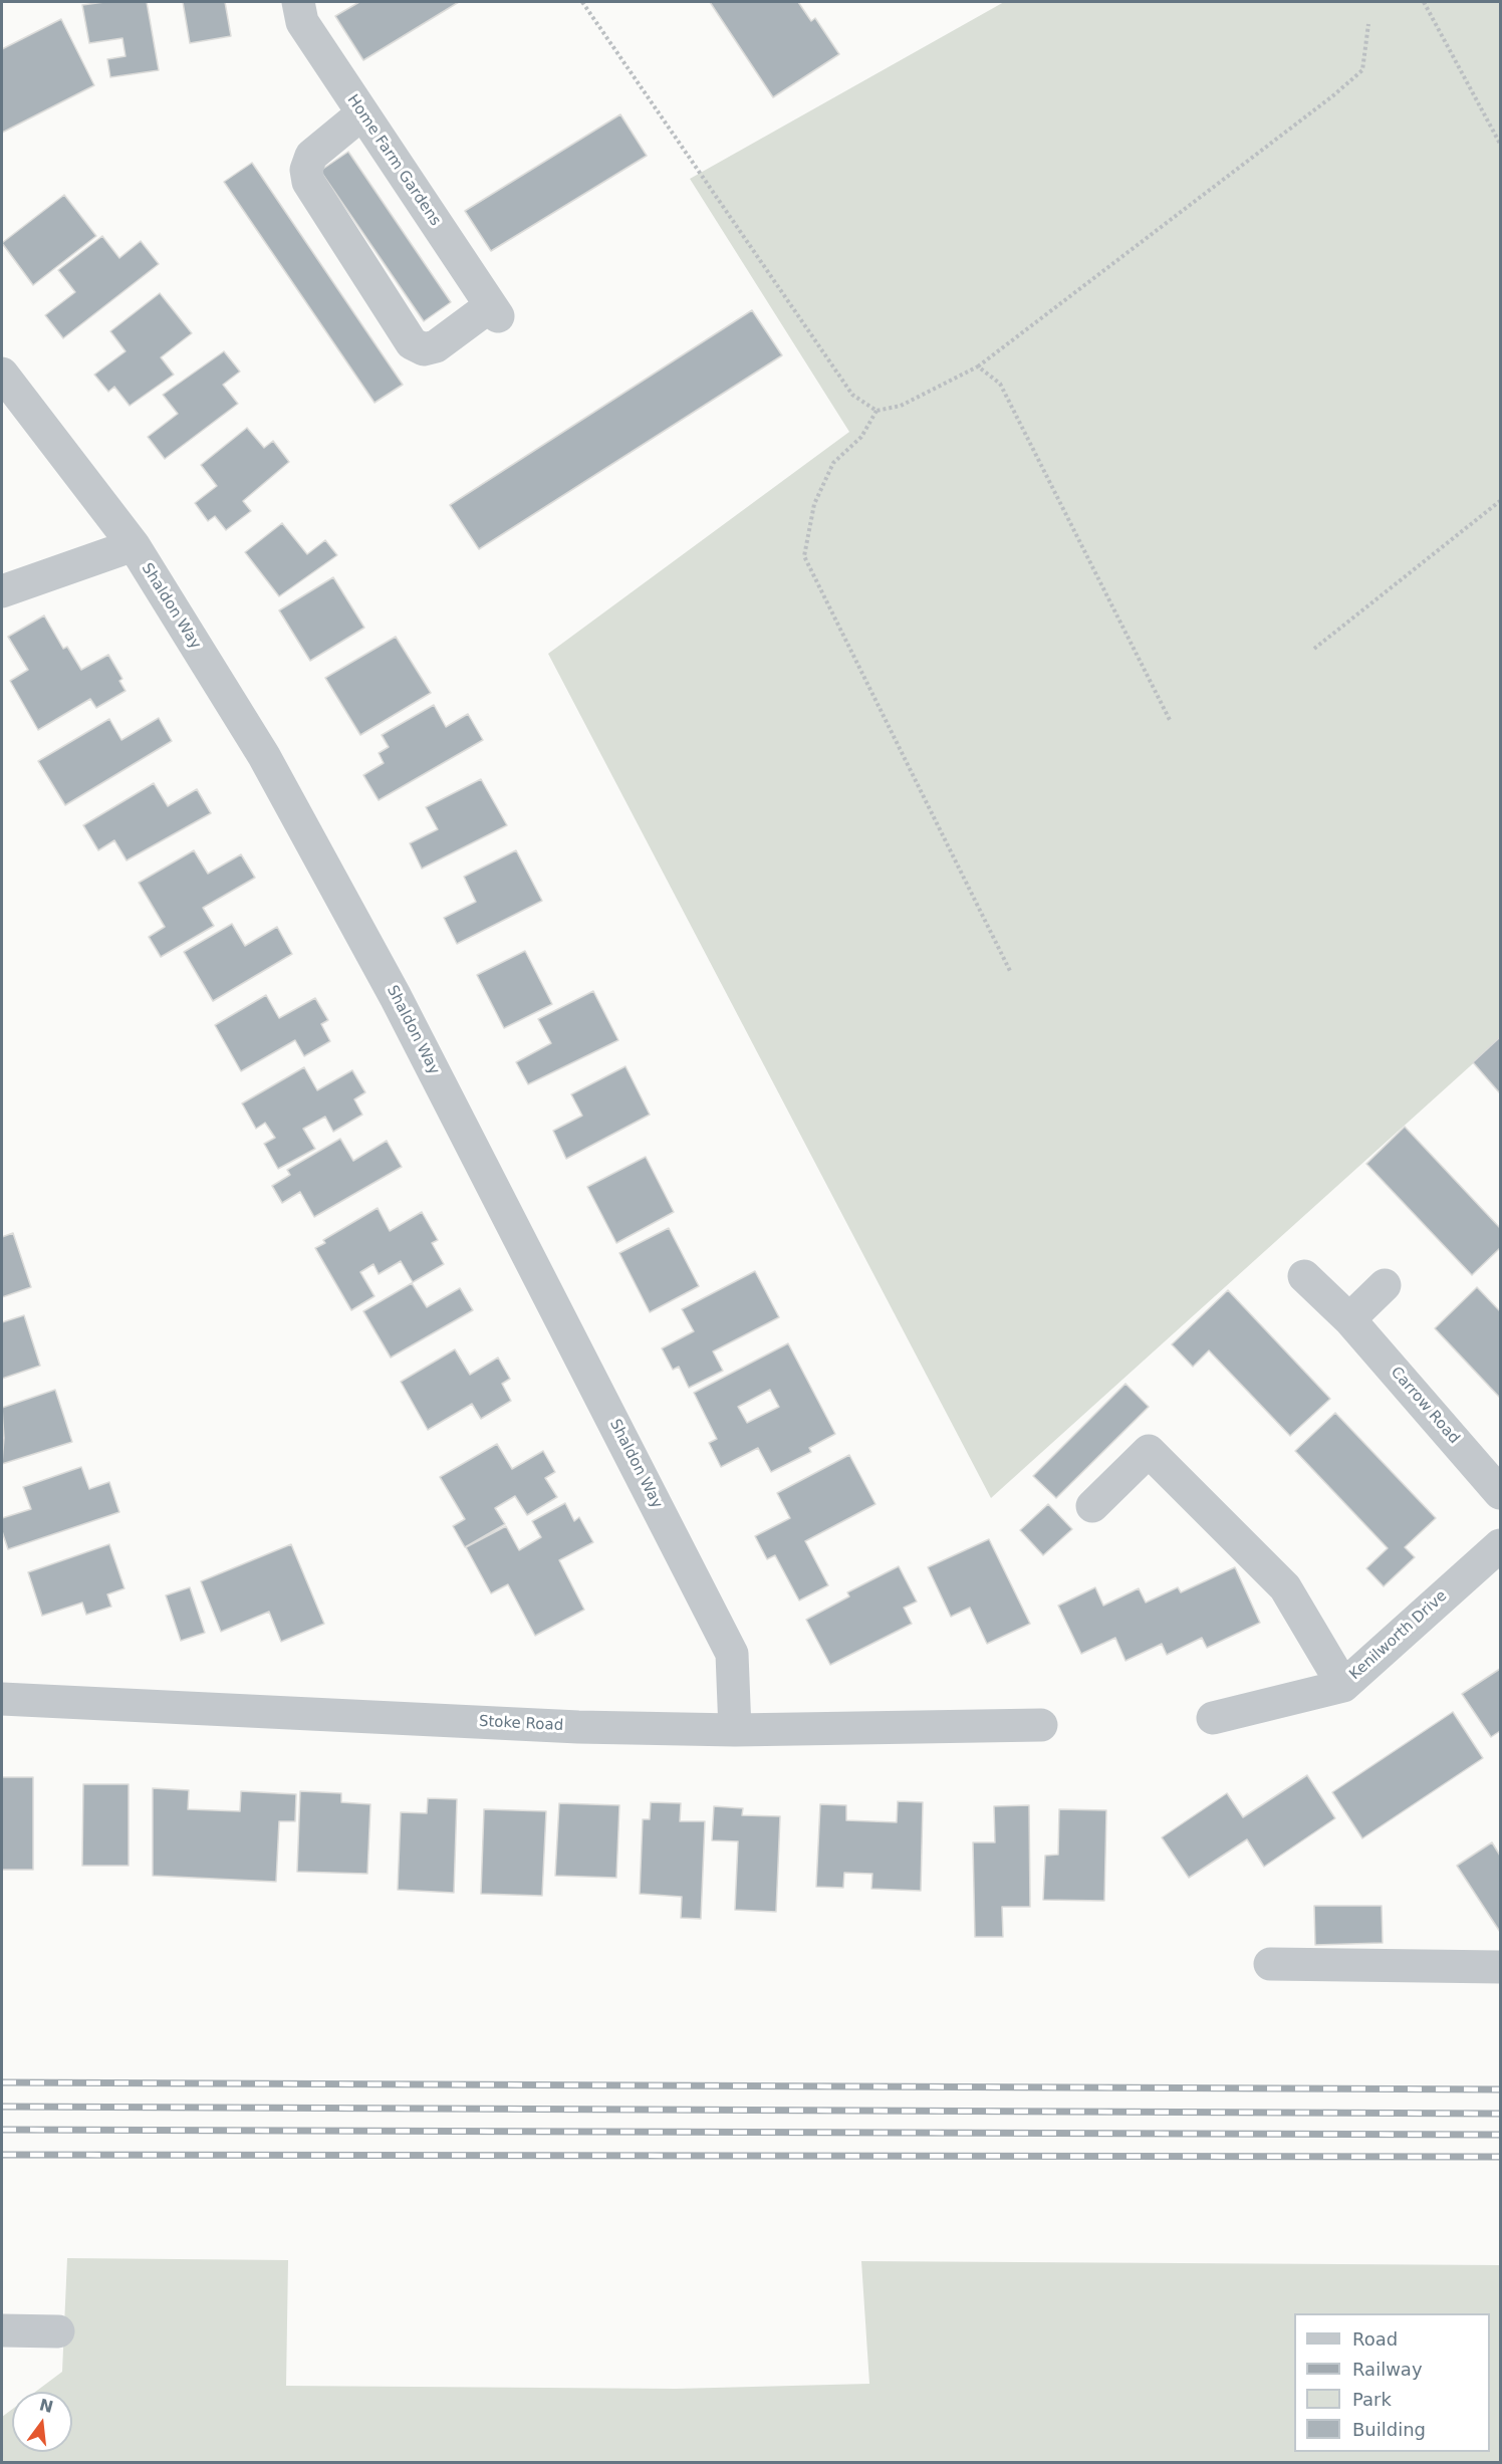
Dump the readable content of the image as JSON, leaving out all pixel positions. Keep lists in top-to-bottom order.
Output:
{
  "streets": {
    "street": [
      "Home Farm Gardens",
      "Shaldon Way",
      "Carrow Road",
      "Kenilworth Drive",
      "Stoke Road"
    ]
  },
  "crossings": [
    ["Shaldon Way", "Stoke Road"]
  ],
  "legend": [
    "Road",
    "Railway",
    "Park",
    "Building"
  ],
  "north": "top"
}
